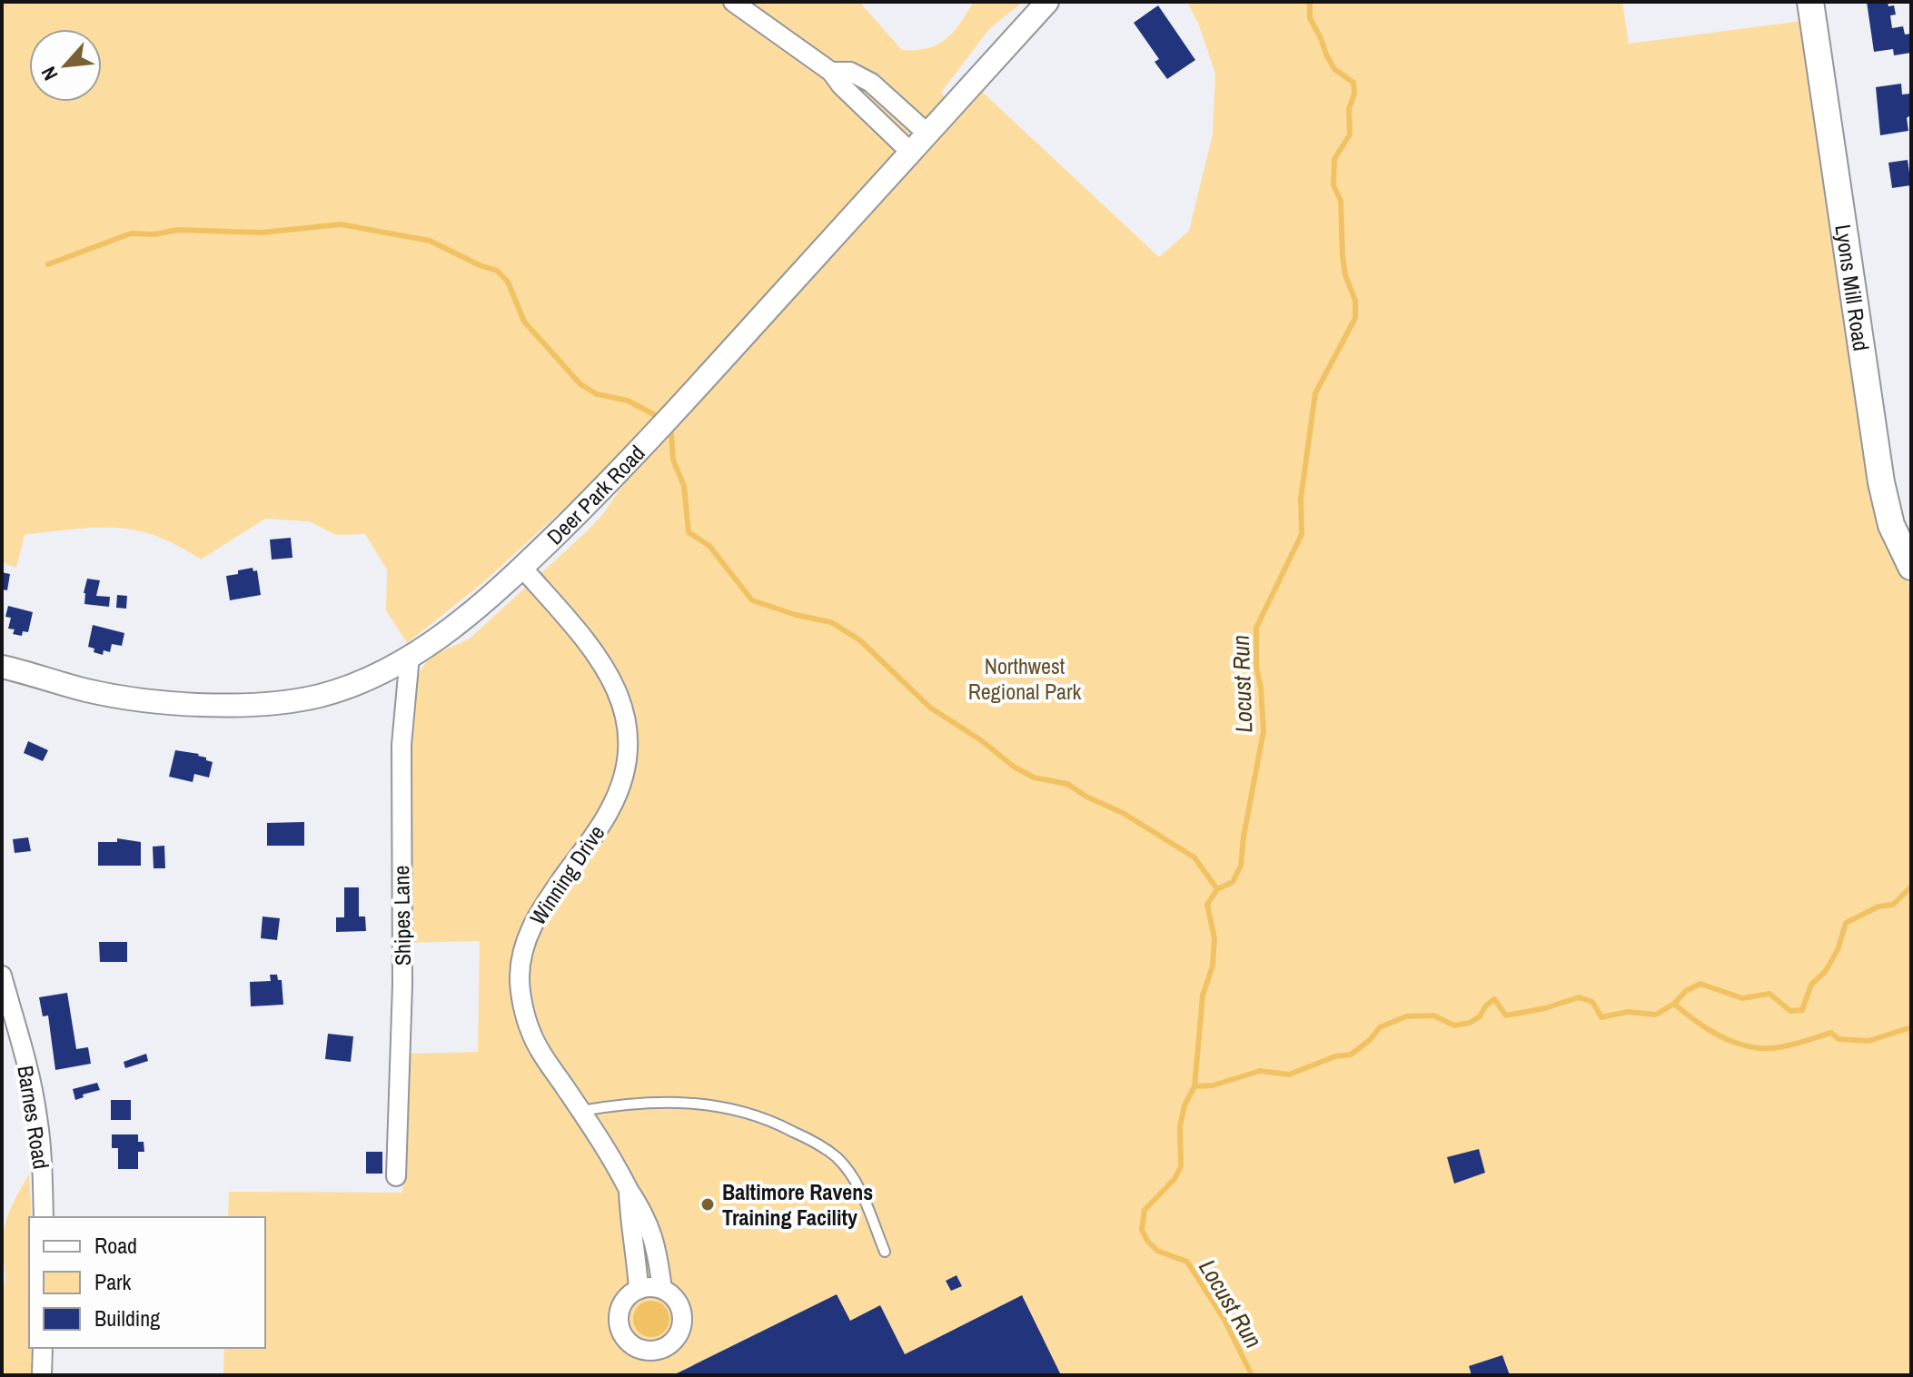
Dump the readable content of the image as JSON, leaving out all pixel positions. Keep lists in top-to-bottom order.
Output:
{
  "streets": {
    "main road": ["Lyons Mill Road"],
    "street": [
      "Deer Park Road",
      "Winning Drive",
      "Shipes Lane",
      "Barnes Road"
    ]
  },
  "crossings": [
    ["Deer Park Road", "Winning Drive"],
    ["Deer Park Road", "Shipes Lane"]
  ],
  "water": ["Locust Run"],
  "parks": ["Northwest Regional Park"],
  "places": ["Baltimore Ravens Training Facility"],
  "legend": ["Road", "Park", "Building"],
  "north": "bottom left"
}
